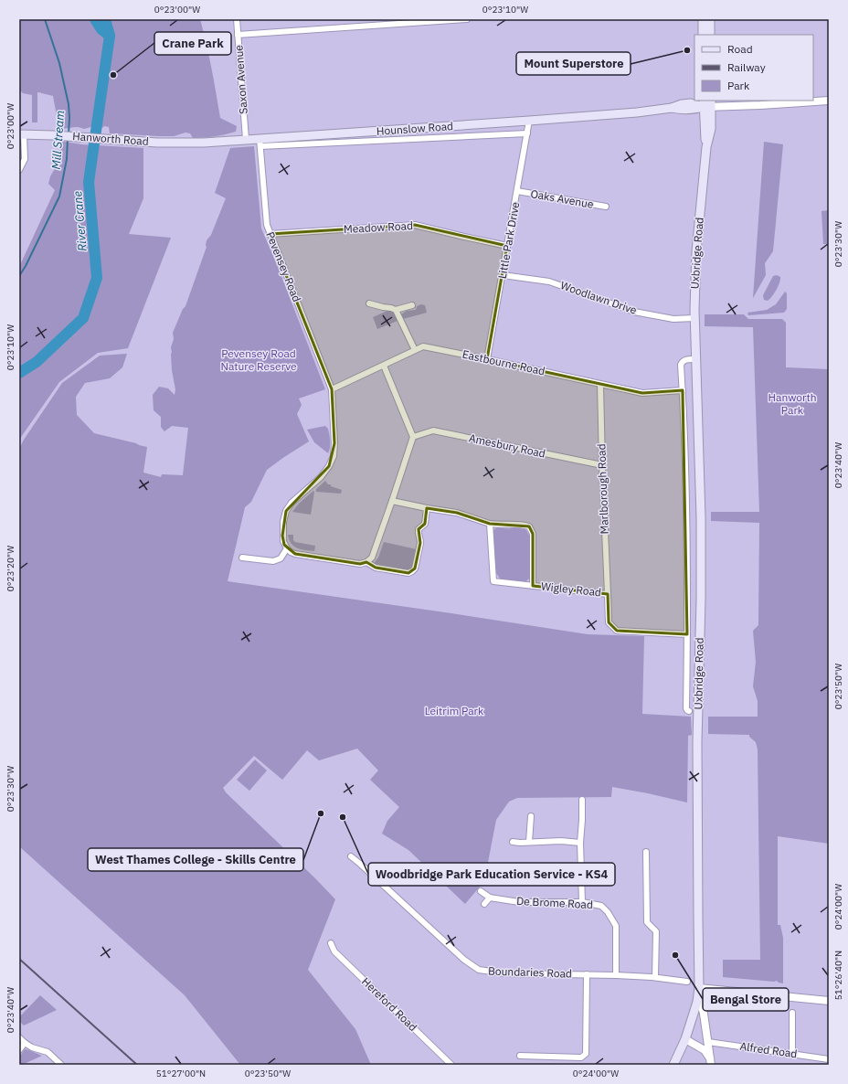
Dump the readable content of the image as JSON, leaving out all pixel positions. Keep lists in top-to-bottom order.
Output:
{
  "streets": {
    "main road": ["Hounslow Road", "Hanworth Road", "Uxbridge Road"],
    "street": [
      "Saxon Avenue",
      "Oaks Avenue",
      "Meadow Road",
      "Little Park Drive",
      "Pevensey Road",
      "Woodlawn Drive",
      "Eastbourne Road",
      "Amesbury Road",
      "Marlborough Road",
      "Wigley Road",
      "De Brome Road",
      "Boundaries Road",
      "Hereford Road",
      "Alfred Road"
    ]
  },
  "crossings": [
    ["Saxon Avenue", "Hounslow Road"],
    ["Hounslow Road", "Hanworth Road"],
    ["Hounslow Road", "Little Park Drive"],
    ["Hounslow Road", "Uxbridge Road"],
    ["Hounslow Road", "Pevensey Road"],
    ["Oaks Avenue", "Little Park Drive"],
    ["Meadow Road", "Little Park Drive"],
    ["Meadow Road", "Pevensey Road"],
    ["Little Park Drive", "Woodlawn Drive"],
    ["Little Park Drive", "Eastbourne Road"],
    ["Uxbridge Road", "Woodlawn Drive"],
    ["Uxbridge Road", "Eastbourne Road"],
    ["Uxbridge Road", "Wigley Road"],
    ["Pevensey Road", "Eastbourne Road"],
    ["Eastbourne Road", "Marlborough Road"],
    ["Amesbury Road", "Marlborough Road"],
    ["Marlborough Road", "Wigley Road"],
    ["De Brome Road", "Boundaries Road"]
  ],
  "water": ["Mill Stream", "River Crane"],
  "parks": ["Pevensey Road Nature Reserve", "Hanworth Park", "Leitrim Park"],
  "places": [
    "Mount Superstore",
    "Crane Park",
    "West Thames College - Skills Centre",
    "Woodbridge Park Education Service - KS4",
    "Bengal Store"
  ],
  "legend": ["Road", "Railway", "Park"],
  "coordinates": [
    "0°23'00\"W",
    "0°23'10\"W",
    "0°23'30\"W",
    "0°23'40\"W",
    "0°23'20\"W",
    "0°23'50\"W",
    "0°24'00\"W",
    "51°26'40\"N",
    "51°27'00\"N"
  ]
}
